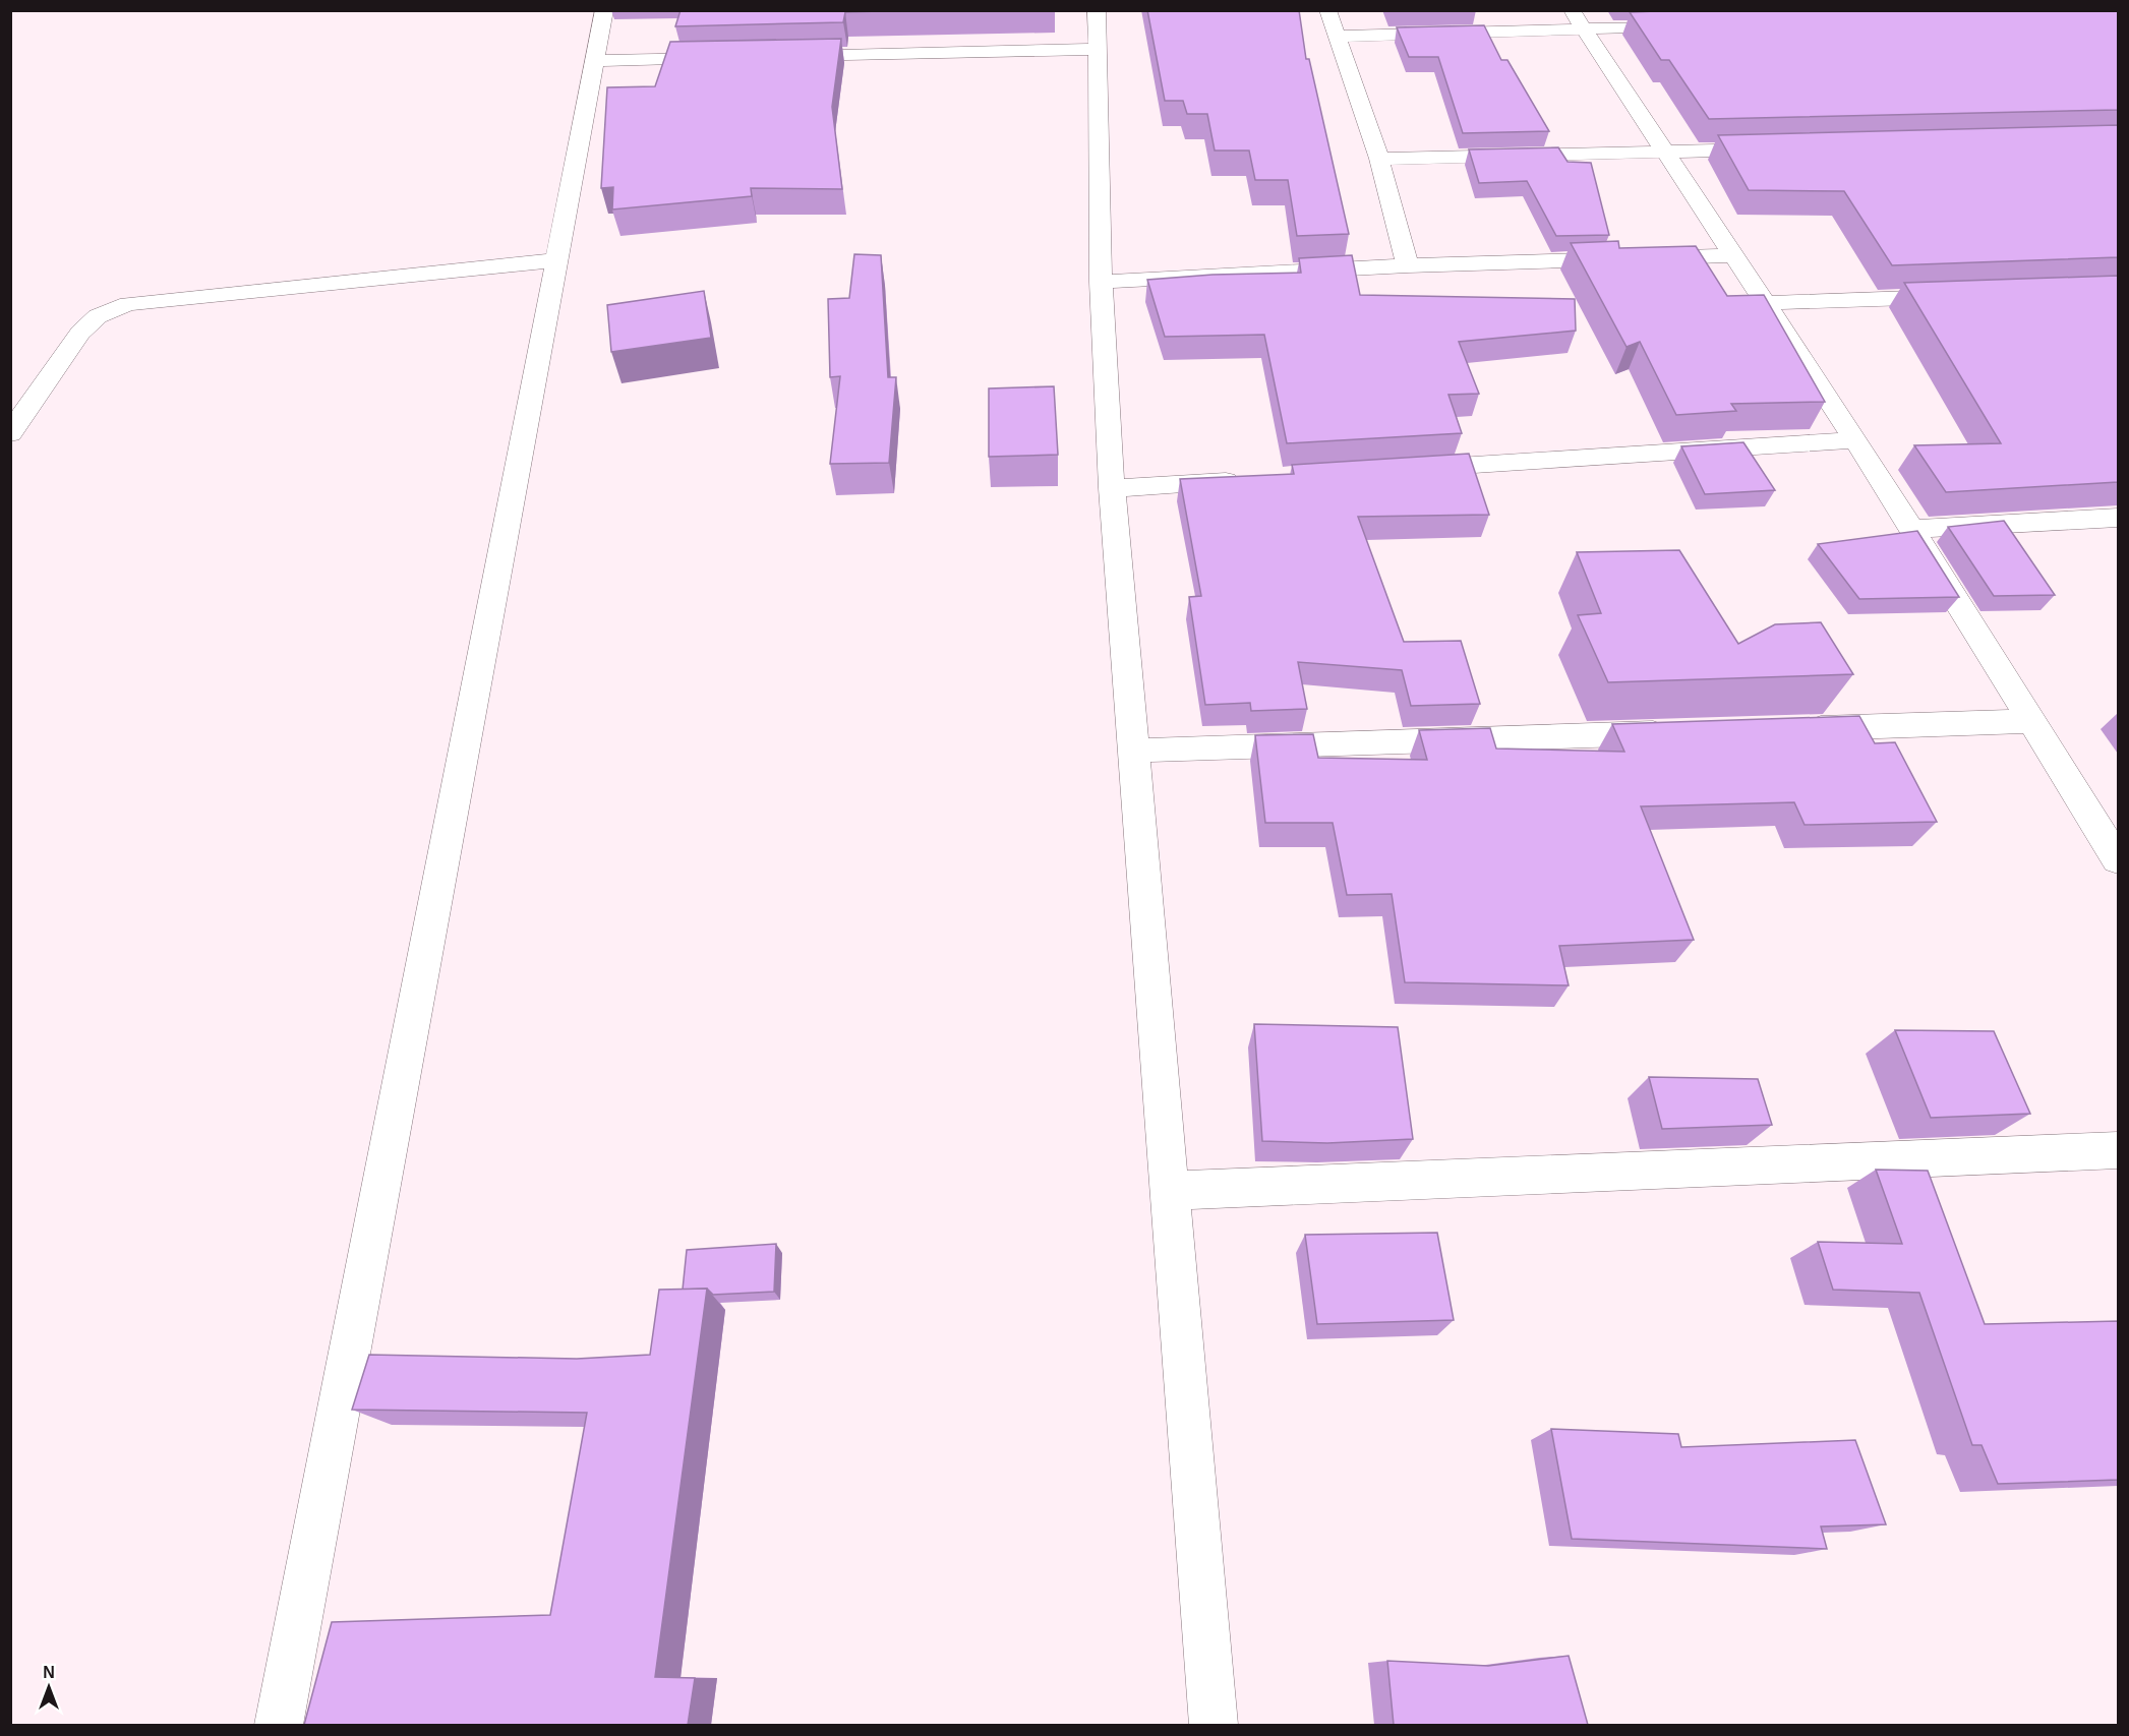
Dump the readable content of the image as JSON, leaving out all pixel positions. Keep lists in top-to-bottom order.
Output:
{
  "north": "top"
}
